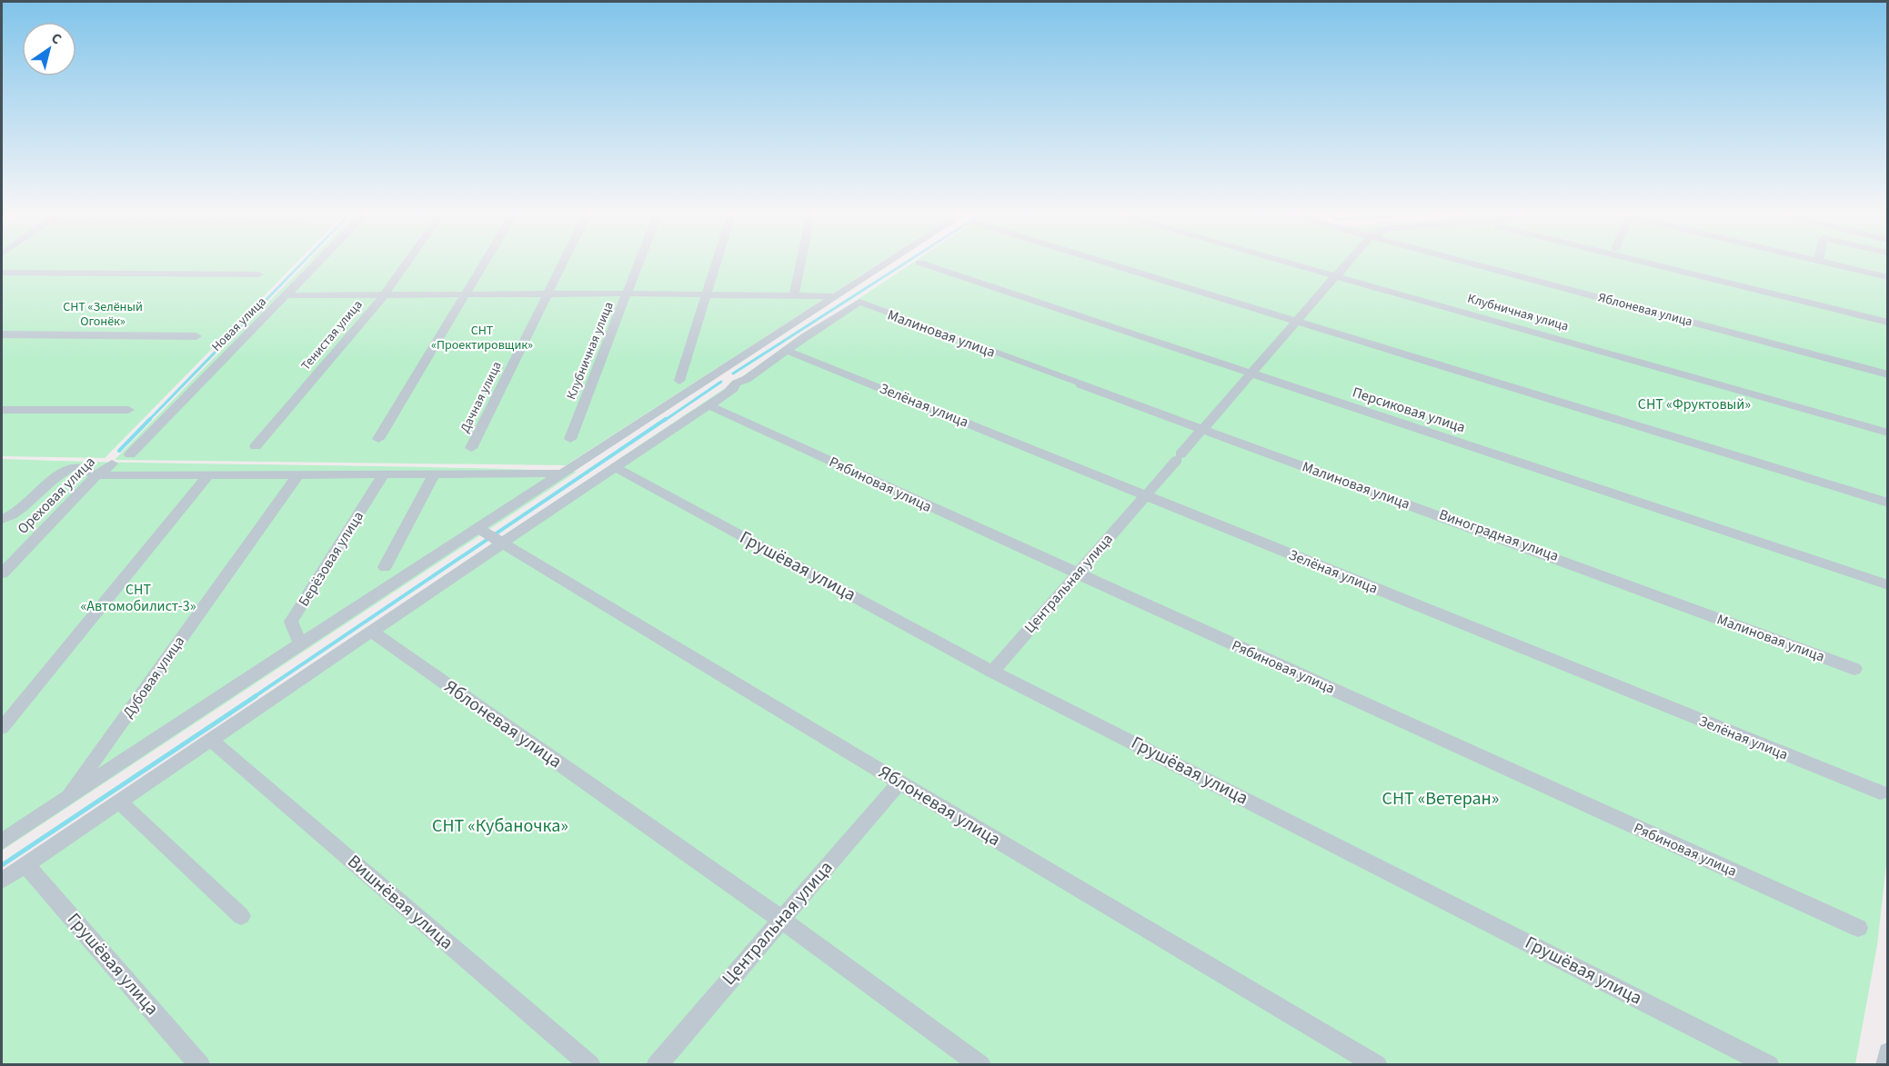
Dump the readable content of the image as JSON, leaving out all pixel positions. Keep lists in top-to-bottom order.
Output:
{
  "streets": {
    "street": [
      "Яблоневая улица",
      "Клубничная улица",
      "Новая улица",
      "Малиновая улица",
      "Тенистая улица",
      "Дачная улица",
      "Зелёная улица",
      "Персиковая улица",
      "Рябиновая улица",
      "Ореховая улица",
      "Берёзовая улица",
      "Грушёвая улица",
      "Центральная улица",
      "Дубовая улица",
      "Вишнёвая улица"
    ]
  },
  "crossings": [
    ["Яблоневая улица", "Центральная улица"],
    ["Клубничная улица", "Центральная улица"],
    ["Малиновая улица", "Центральная улица"],
    ["Зелёная улица", "Центральная улица"],
    ["Персиковая улица", "Центральная улица"],
    ["Рябиновая улица", "Центральная улица"],
    ["Грушёвая улица", "Центральная улица"]
  ],
  "parks": [
    "СНТ «Зелёный Огонёк»",
    "СНТ «Проектировщик»",
    "СНТ «Фруктовый»",
    "СНТ «Автомобилист-3»",
    "СНТ «Ветеран»",
    "СНТ «Кубаночка»"
  ],
  "north": "top right"
}
